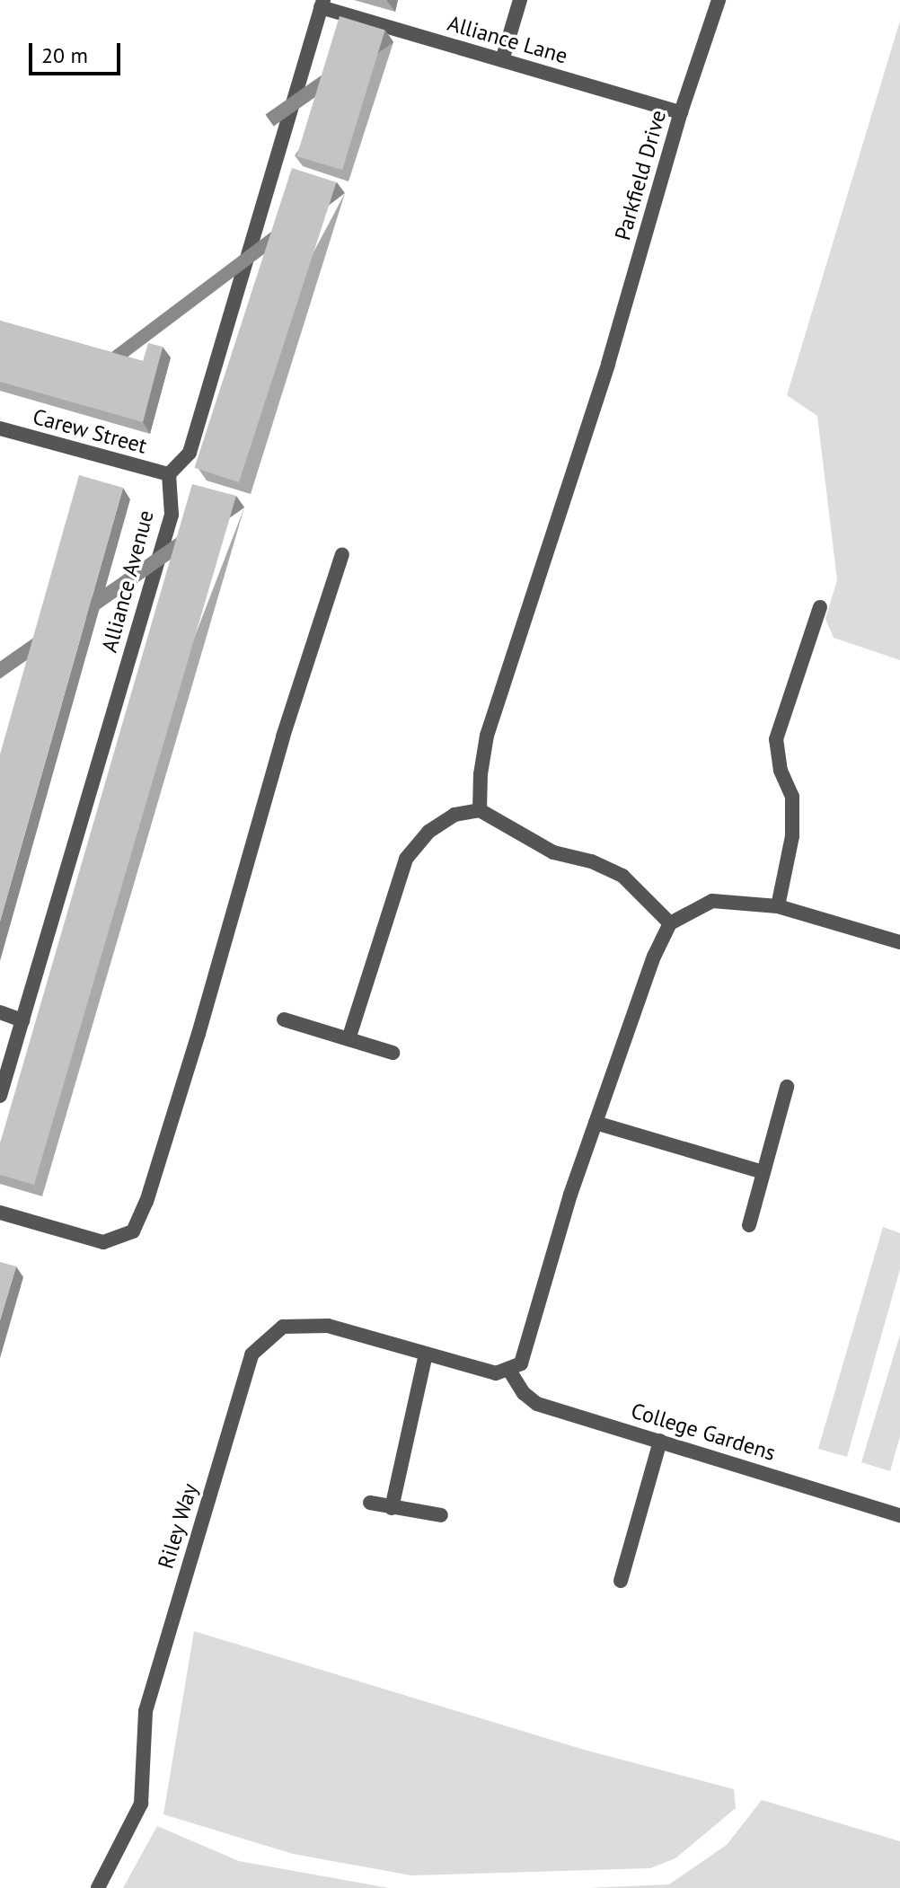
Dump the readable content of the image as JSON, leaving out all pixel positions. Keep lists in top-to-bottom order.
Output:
{
  "streets": {
    "street": [
      "Alliance Lane",
      "Parkfield Drive",
      "Carew Street",
      "Alliance Avenue",
      "College Gardens",
      "Riley Way"
    ]
  },
  "crossings": [
    ["Alliance Lane", "Parkfield Drive"],
    ["Carew Street", "Alliance Avenue"],
    ["College Gardens", "Riley Way"]
  ],
  "scale_bar": "20 m"
}
